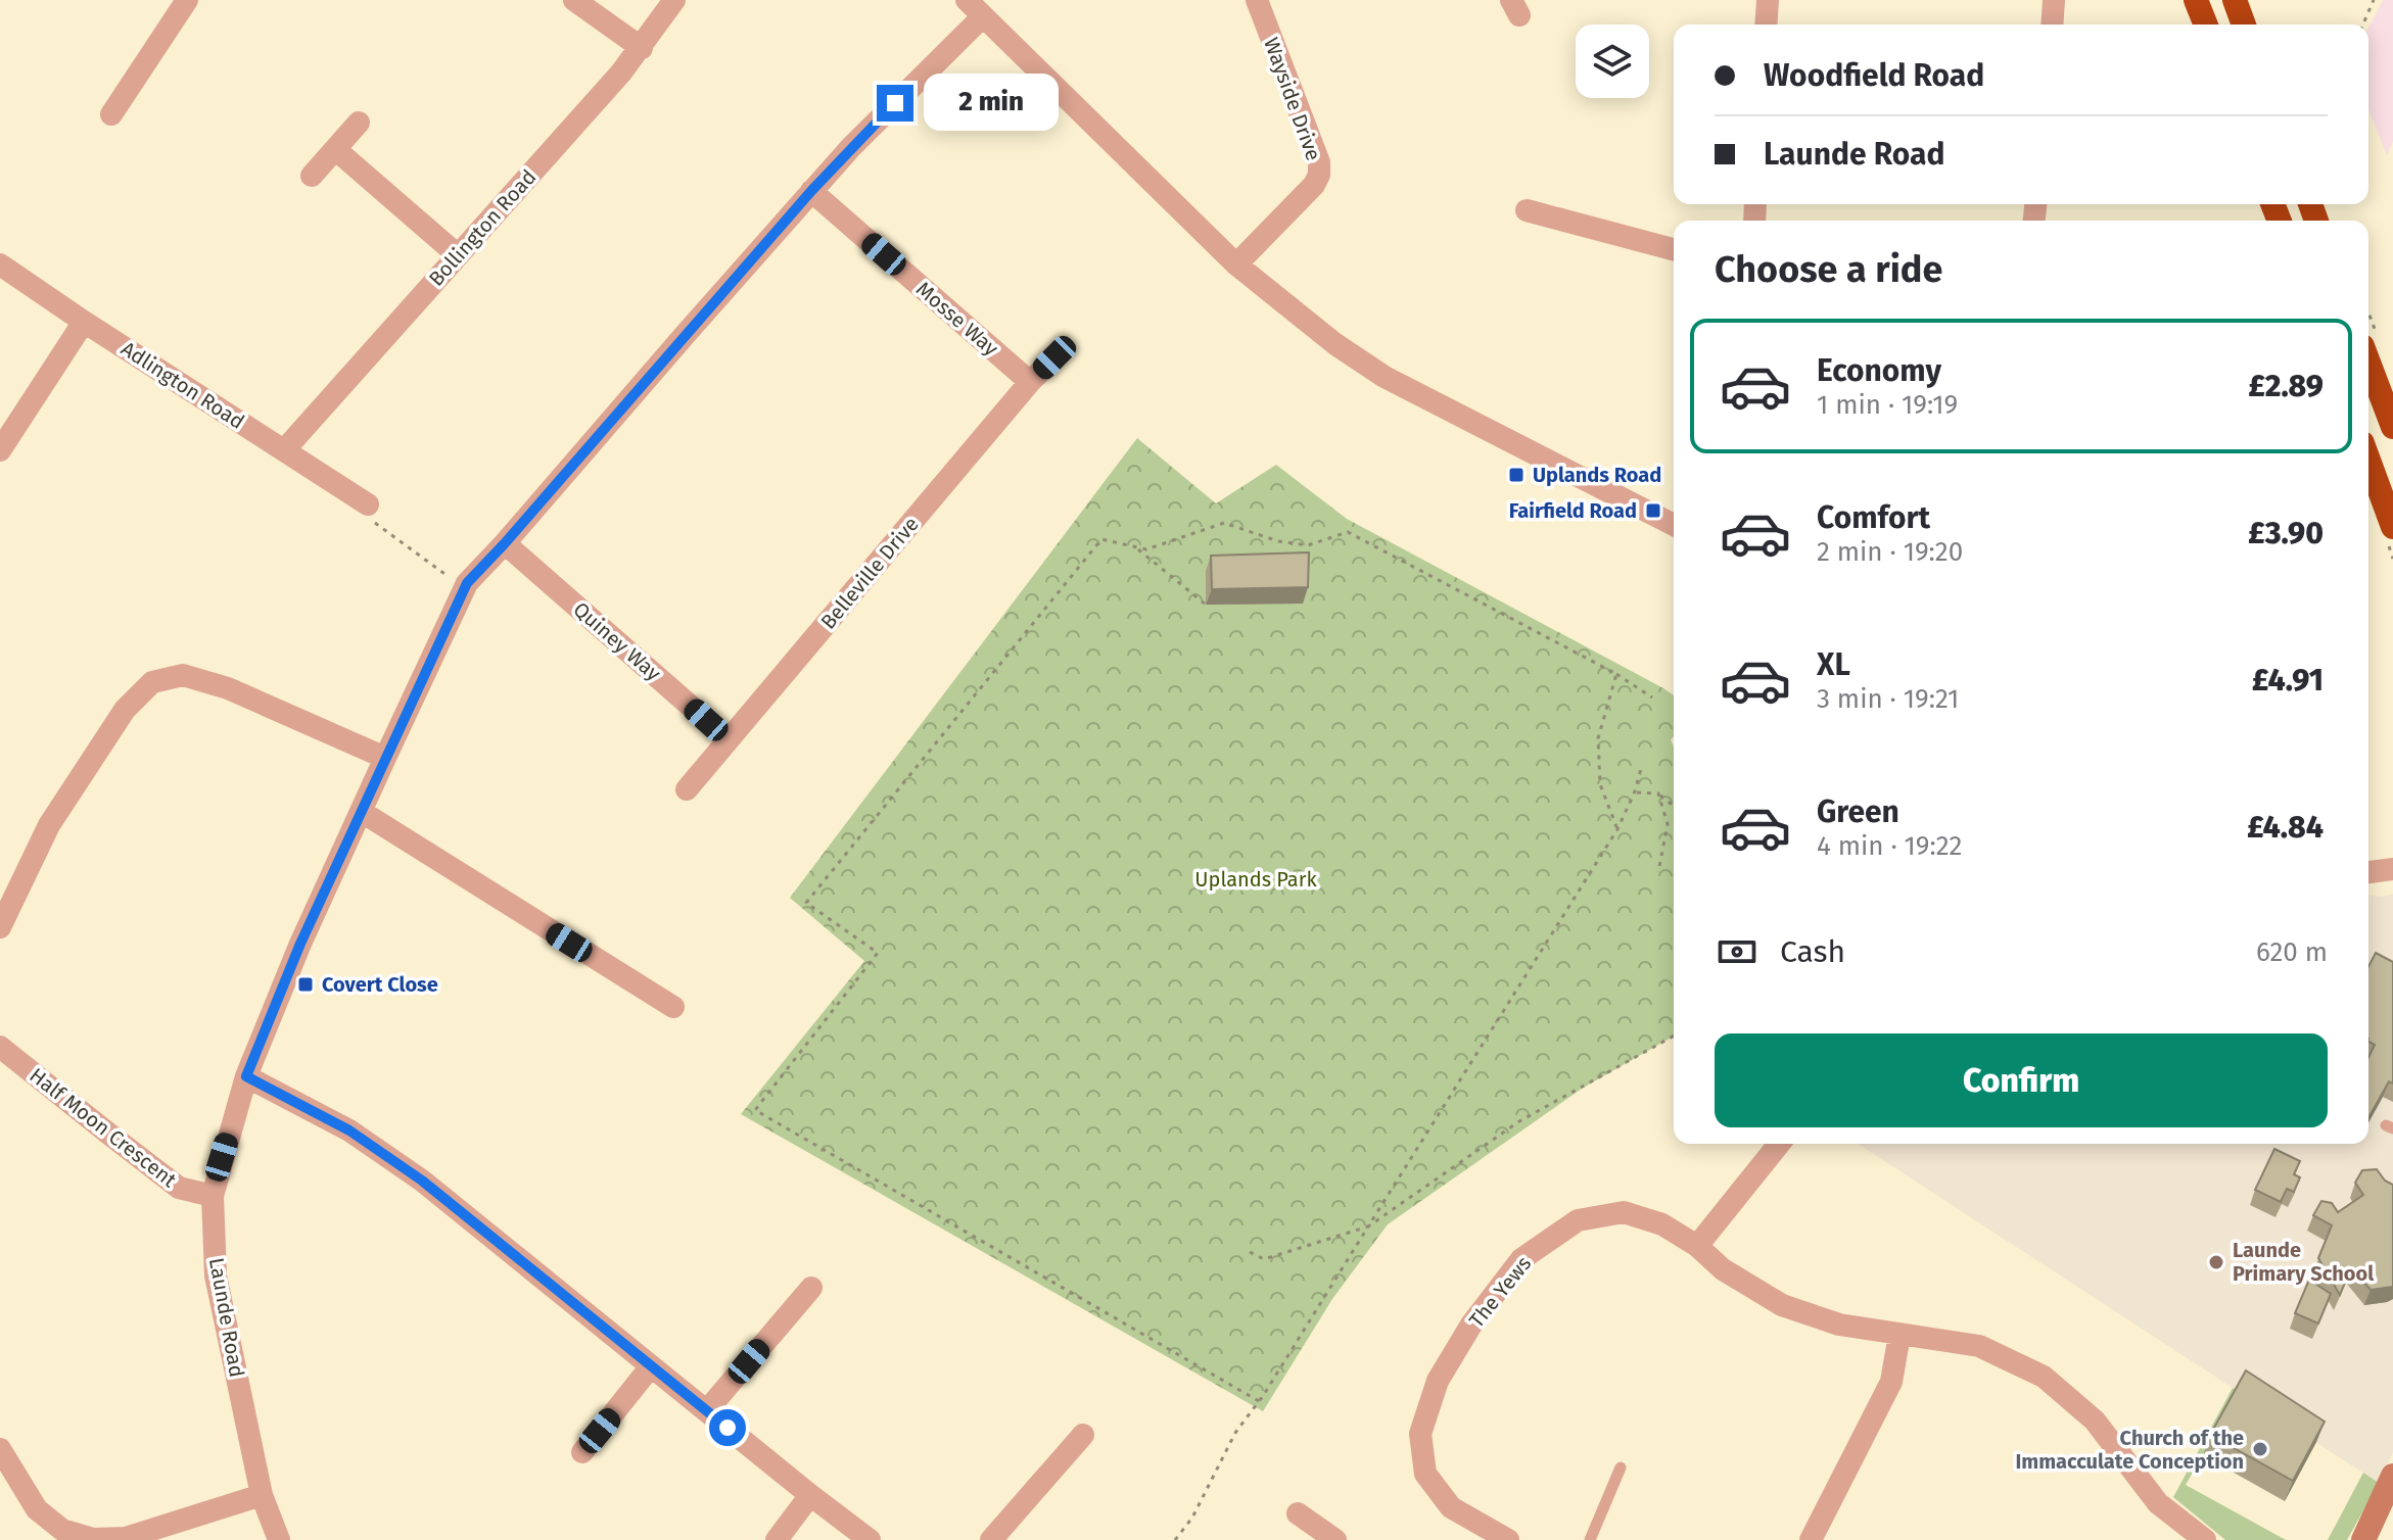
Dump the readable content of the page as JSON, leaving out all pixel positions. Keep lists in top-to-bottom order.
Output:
{
  "streets": {
    "street": [
      "Wayside Drive",
      "Bollington Road",
      "Mosse Way",
      "Adlington Road",
      "Belleville Drive",
      "Quiney Way",
      "Half Moon Crescent",
      "The Yews",
      "Launde Road"
    ]
  },
  "crossings": [
    ["Bollington Road", "Adlington Road"],
    ["Mosse Way", "Belleville Drive"],
    ["Mosse Way", "Launde Road"],
    ["Belleville Drive", "Quiney Way"],
    ["Quiney Way", "Launde Road"],
    ["Half Moon Crescent", "Launde Road"]
  ],
  "parks": ["Uplands Park"],
  "places": {
    "transit": ["Uplands Road", "Fairfield Road", "Covert Close"],
    "other": ["Launde Primary School", "Church of the Immacculate Conception"]
  },
  "page": {
    "banner": ["Woodfield Road", "Launde Road"],
    "bubble": "2 min",
    "heading": "Choose a ride",
    "list": [
      {
        "name": "Economy",
        "note": "1 min · 19:19",
        "value": "£2.89"
      },
      {
        "name": "Comfort",
        "note": "2 min · 19:20",
        "value": "£3.90"
      },
      {
        "name": "XL",
        "note": "3 min · 19:21",
        "value": "£4.91"
      },
      {
        "name": "Green",
        "note": "4 min · 19:22",
        "value": "£4.84"
      }
    ],
    "pay": ["Cash", "620 m"],
    "buttons": "Confirm"
  }
}
